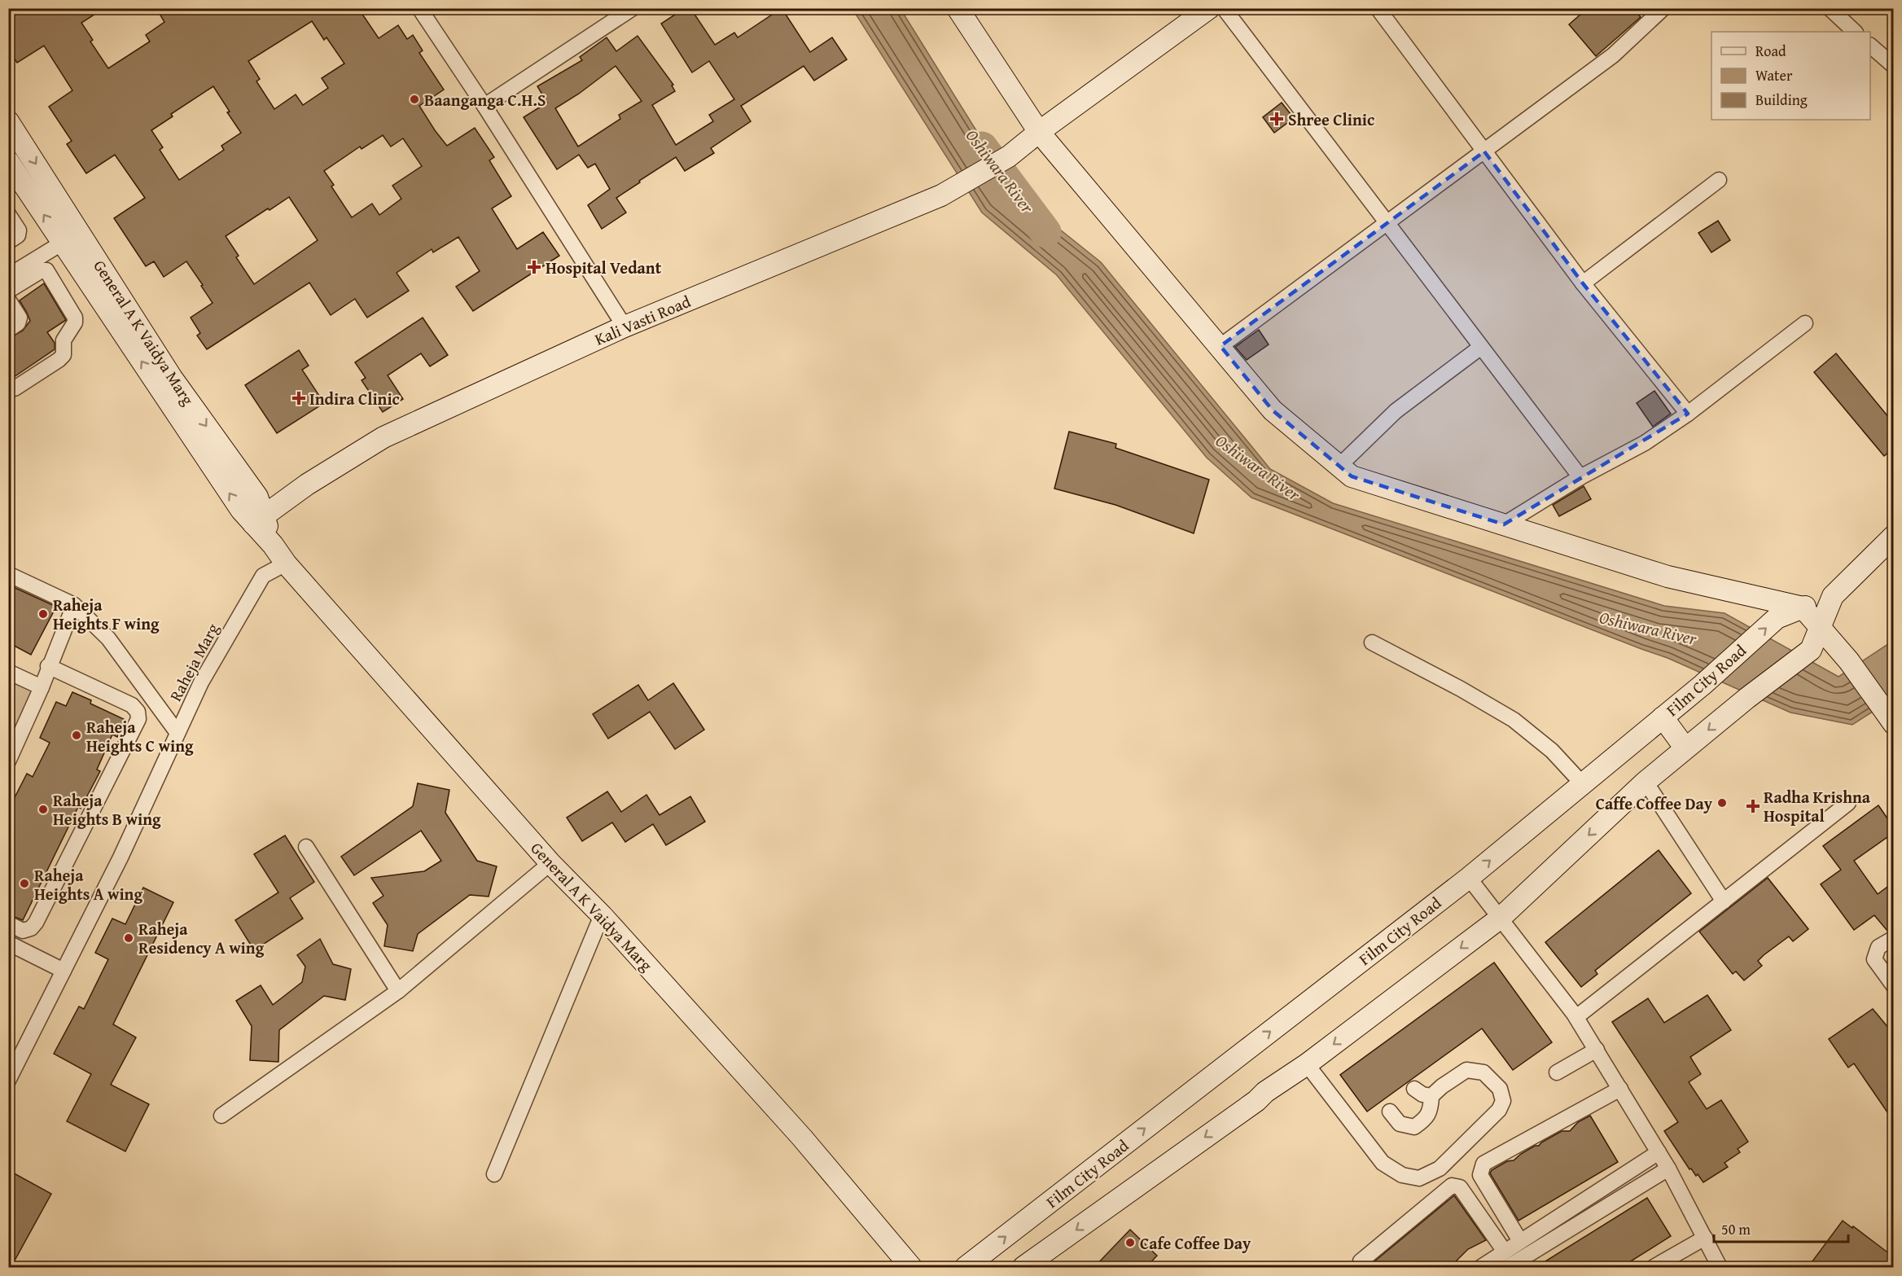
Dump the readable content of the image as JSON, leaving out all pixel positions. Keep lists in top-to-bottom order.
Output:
{
  "streets": {
    "street": [
      "Kali Vasti Road",
      "General A K Vaidya Marg",
      "Raheja Marg",
      "Film City Road"
    ]
  },
  "crossings": [
    ["Kali Vasti Road", "General A K Vaidya Marg"],
    ["General A K Vaidya Marg", "Raheja Marg"]
  ],
  "water": ["Oshiwara River"],
  "places": {
    "other": [
      "Baanganga C.H.S",
      "Raheja Heights F wing",
      "Raheja Heights C wing",
      "Caffe Coffee Day",
      "Raheja Heights B wing",
      "Raheja Heights A wing",
      "Raheja Residency A wing",
      "Cafe Coffee Day"
    ],
    "health": [
      "Shree Clinic",
      "Hospital Vedant",
      "Indira Clinic",
      "Radha Krishna Hospital"
    ]
  },
  "legend": ["Road", "Water", "Building"],
  "scale_bar": "50 m"
}
